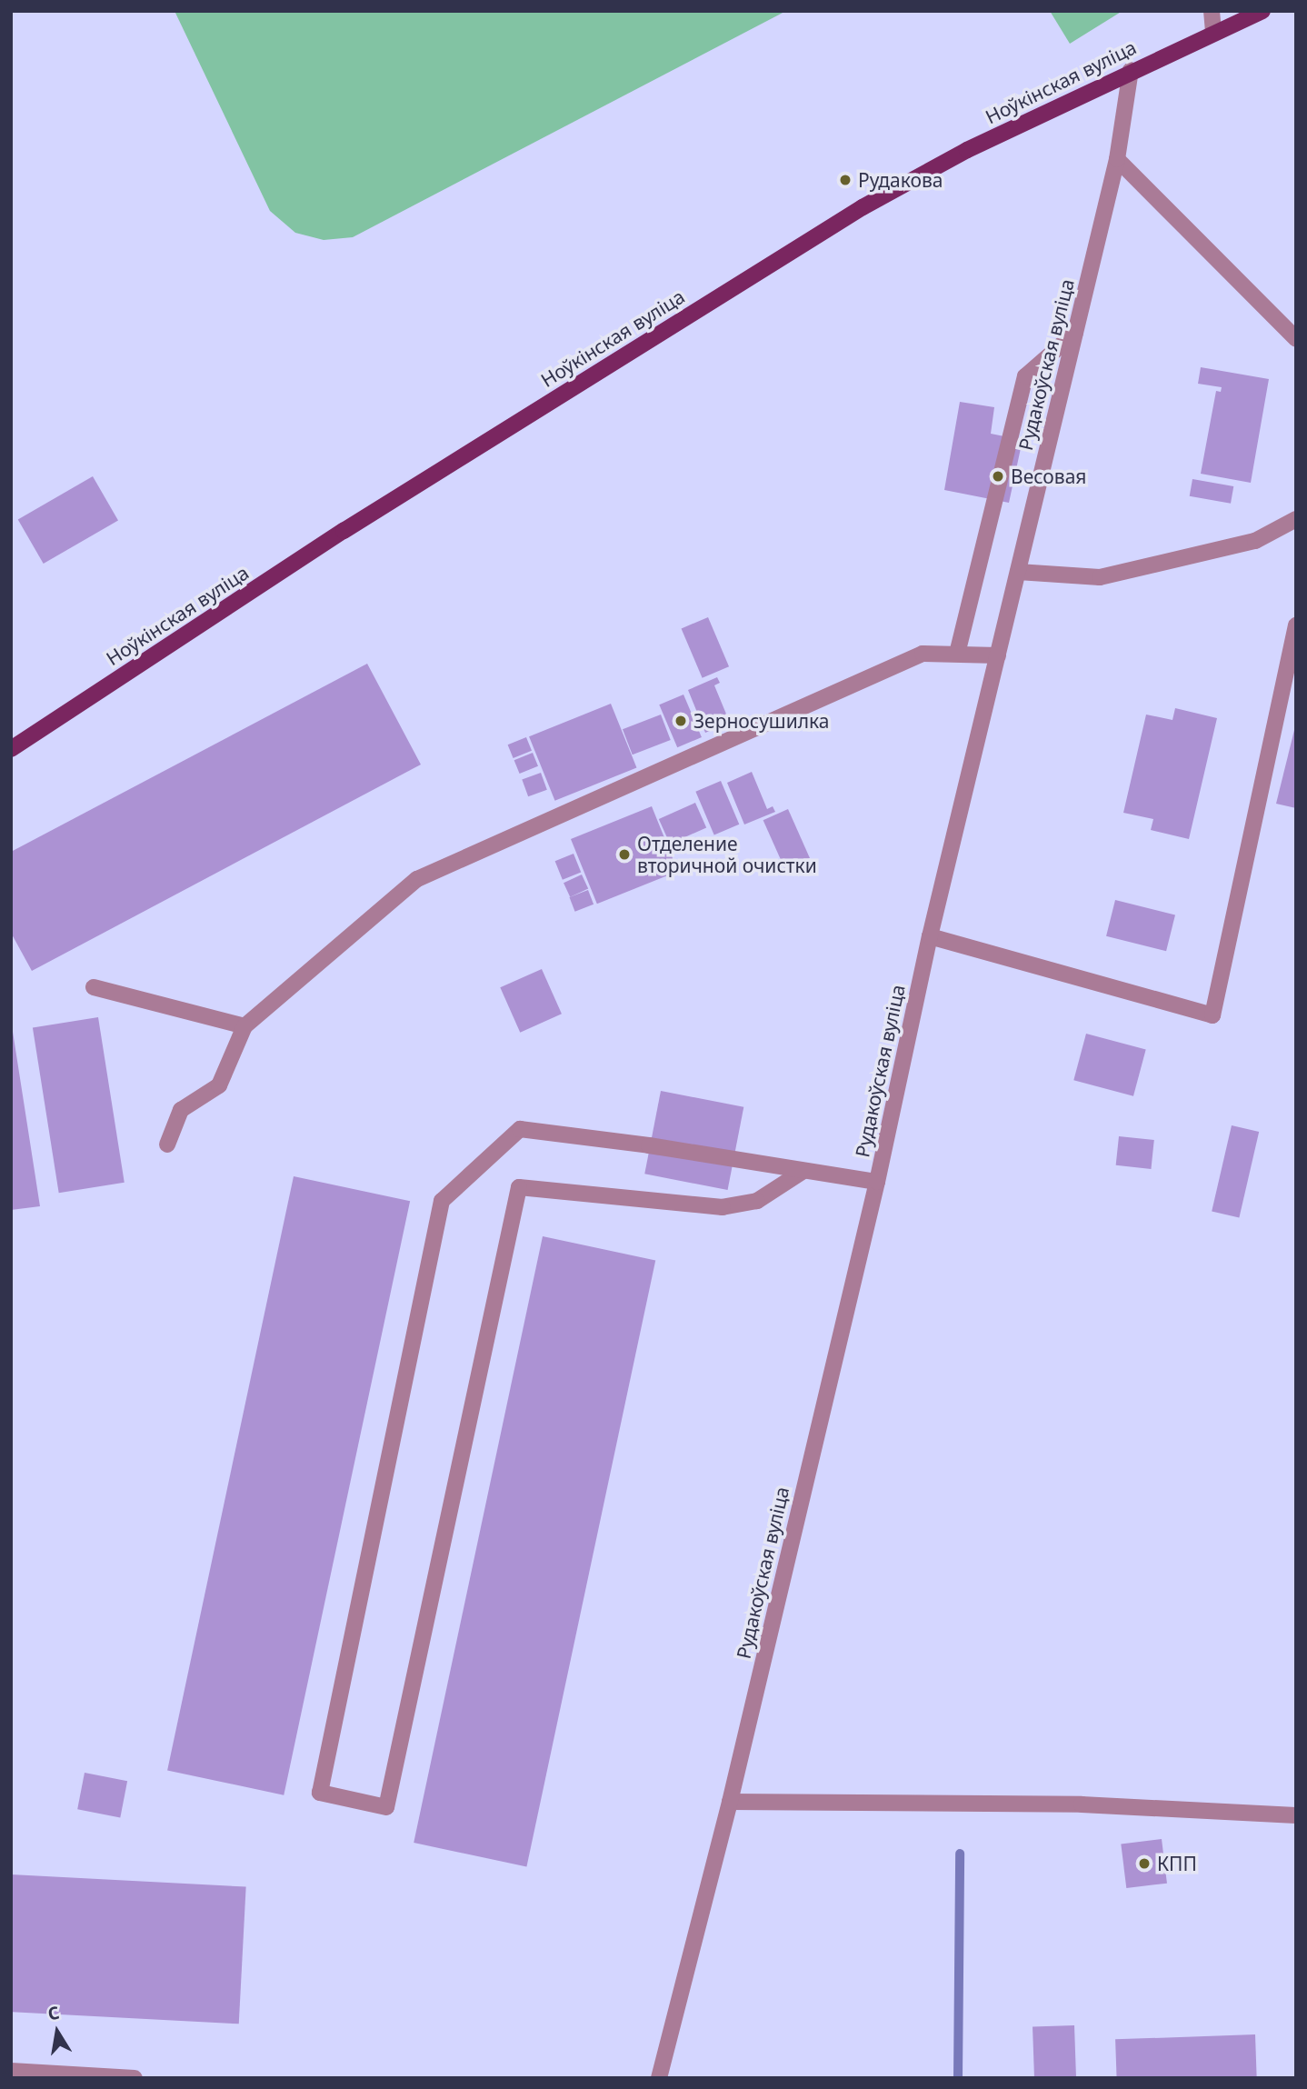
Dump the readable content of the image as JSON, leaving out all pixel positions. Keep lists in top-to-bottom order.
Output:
{
  "streets": {
    "main road": ["Ноўкінская вуліца"],
    "street": ["Рудакоўская вуліца"]
  },
  "crossings": [
    ["Ноўкінская вуліца", "Рудакоўская вуліца"]
  ],
  "places": [
    "Рудакова",
    "Весовая",
    "Зерносушилка",
    "Отделение вторичной очистки",
    "КПП"
  ],
  "north": "top"
}
